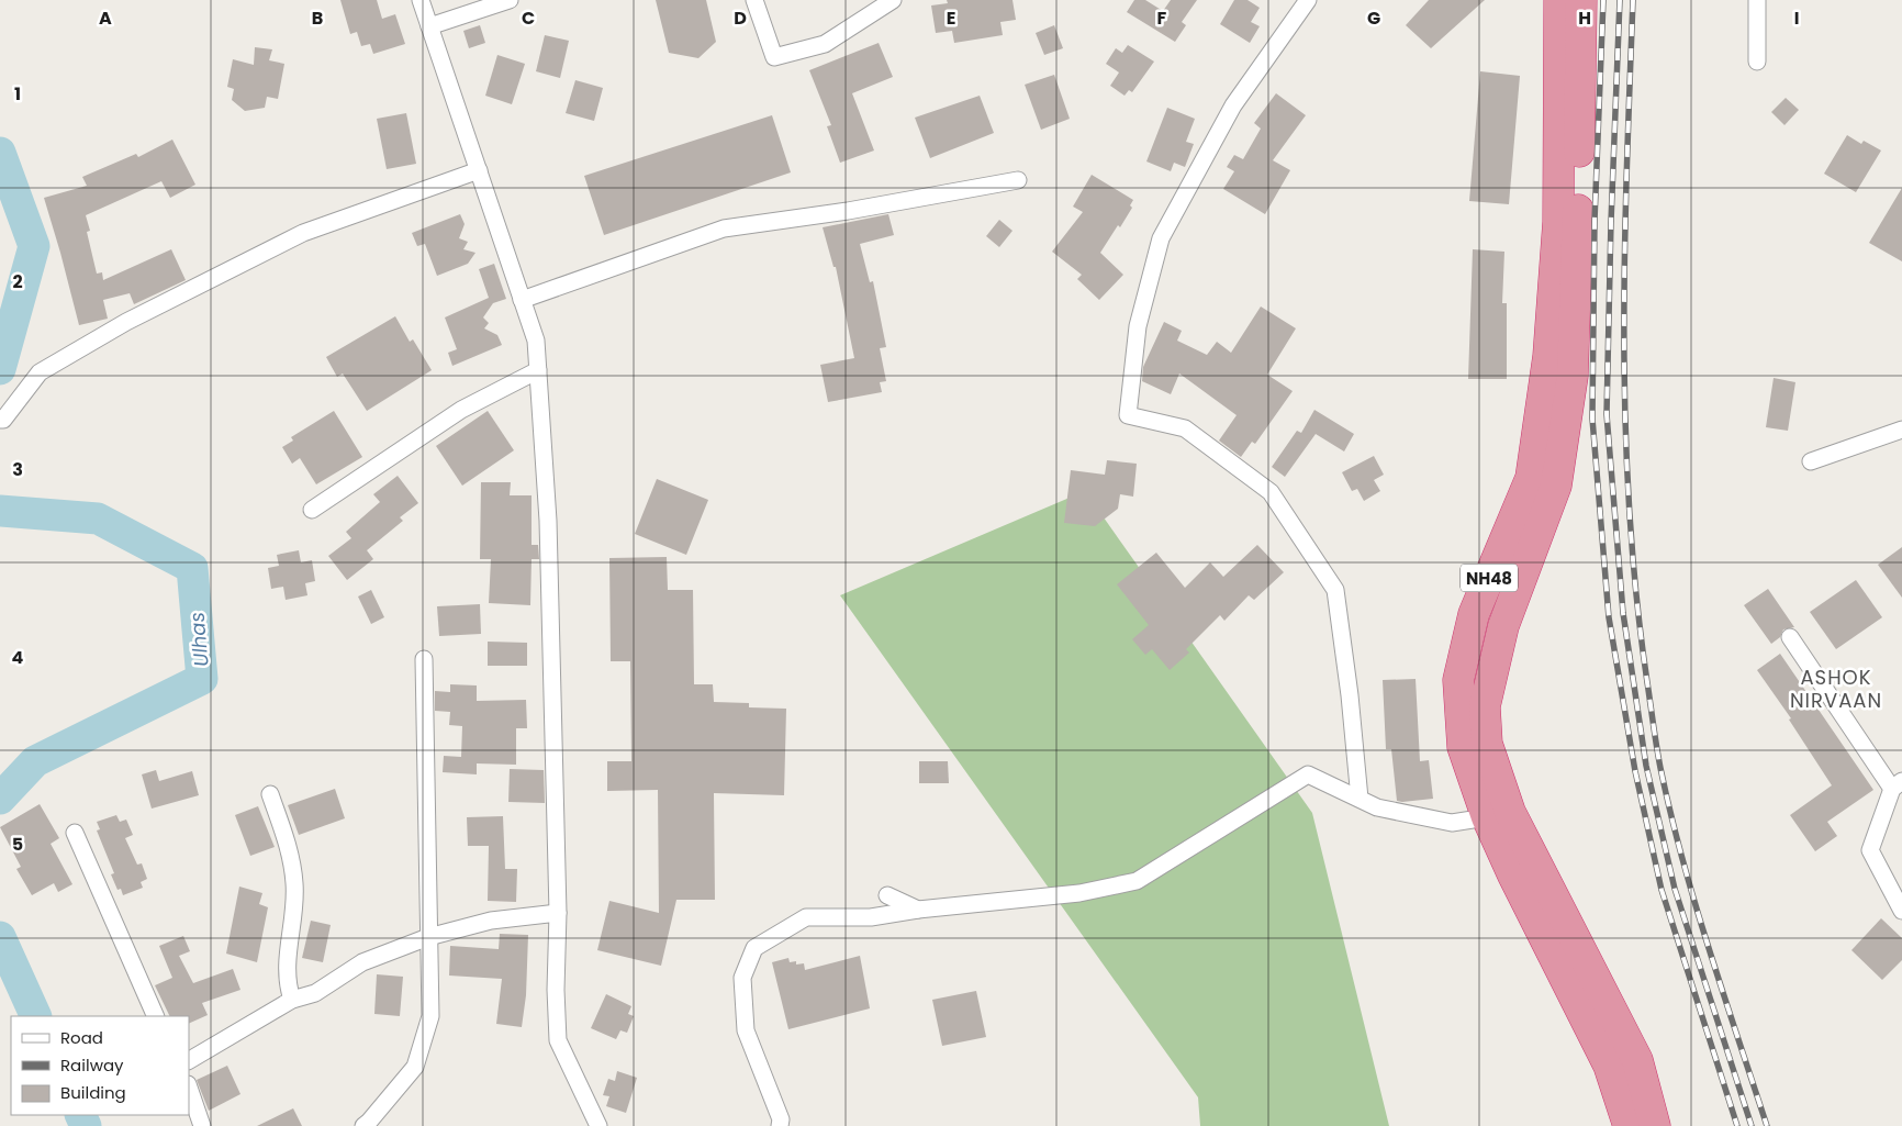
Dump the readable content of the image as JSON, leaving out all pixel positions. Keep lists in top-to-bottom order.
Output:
{
  "streets": {
    "highway": ["NH48"]
  },
  "districts": ["ASHOK NIRVAAN"],
  "water": ["Ulhas"],
  "legend": ["Road", "Railway", "Building"],
  "grid": {
    "columns": [
      "A",
      "B",
      "C",
      "D",
      "E",
      "F",
      "G",
      "H",
      "I"
    ],
    "rows": [
      "1",
      "2",
      "3",
      "4",
      "5"
    ]
  }
}
